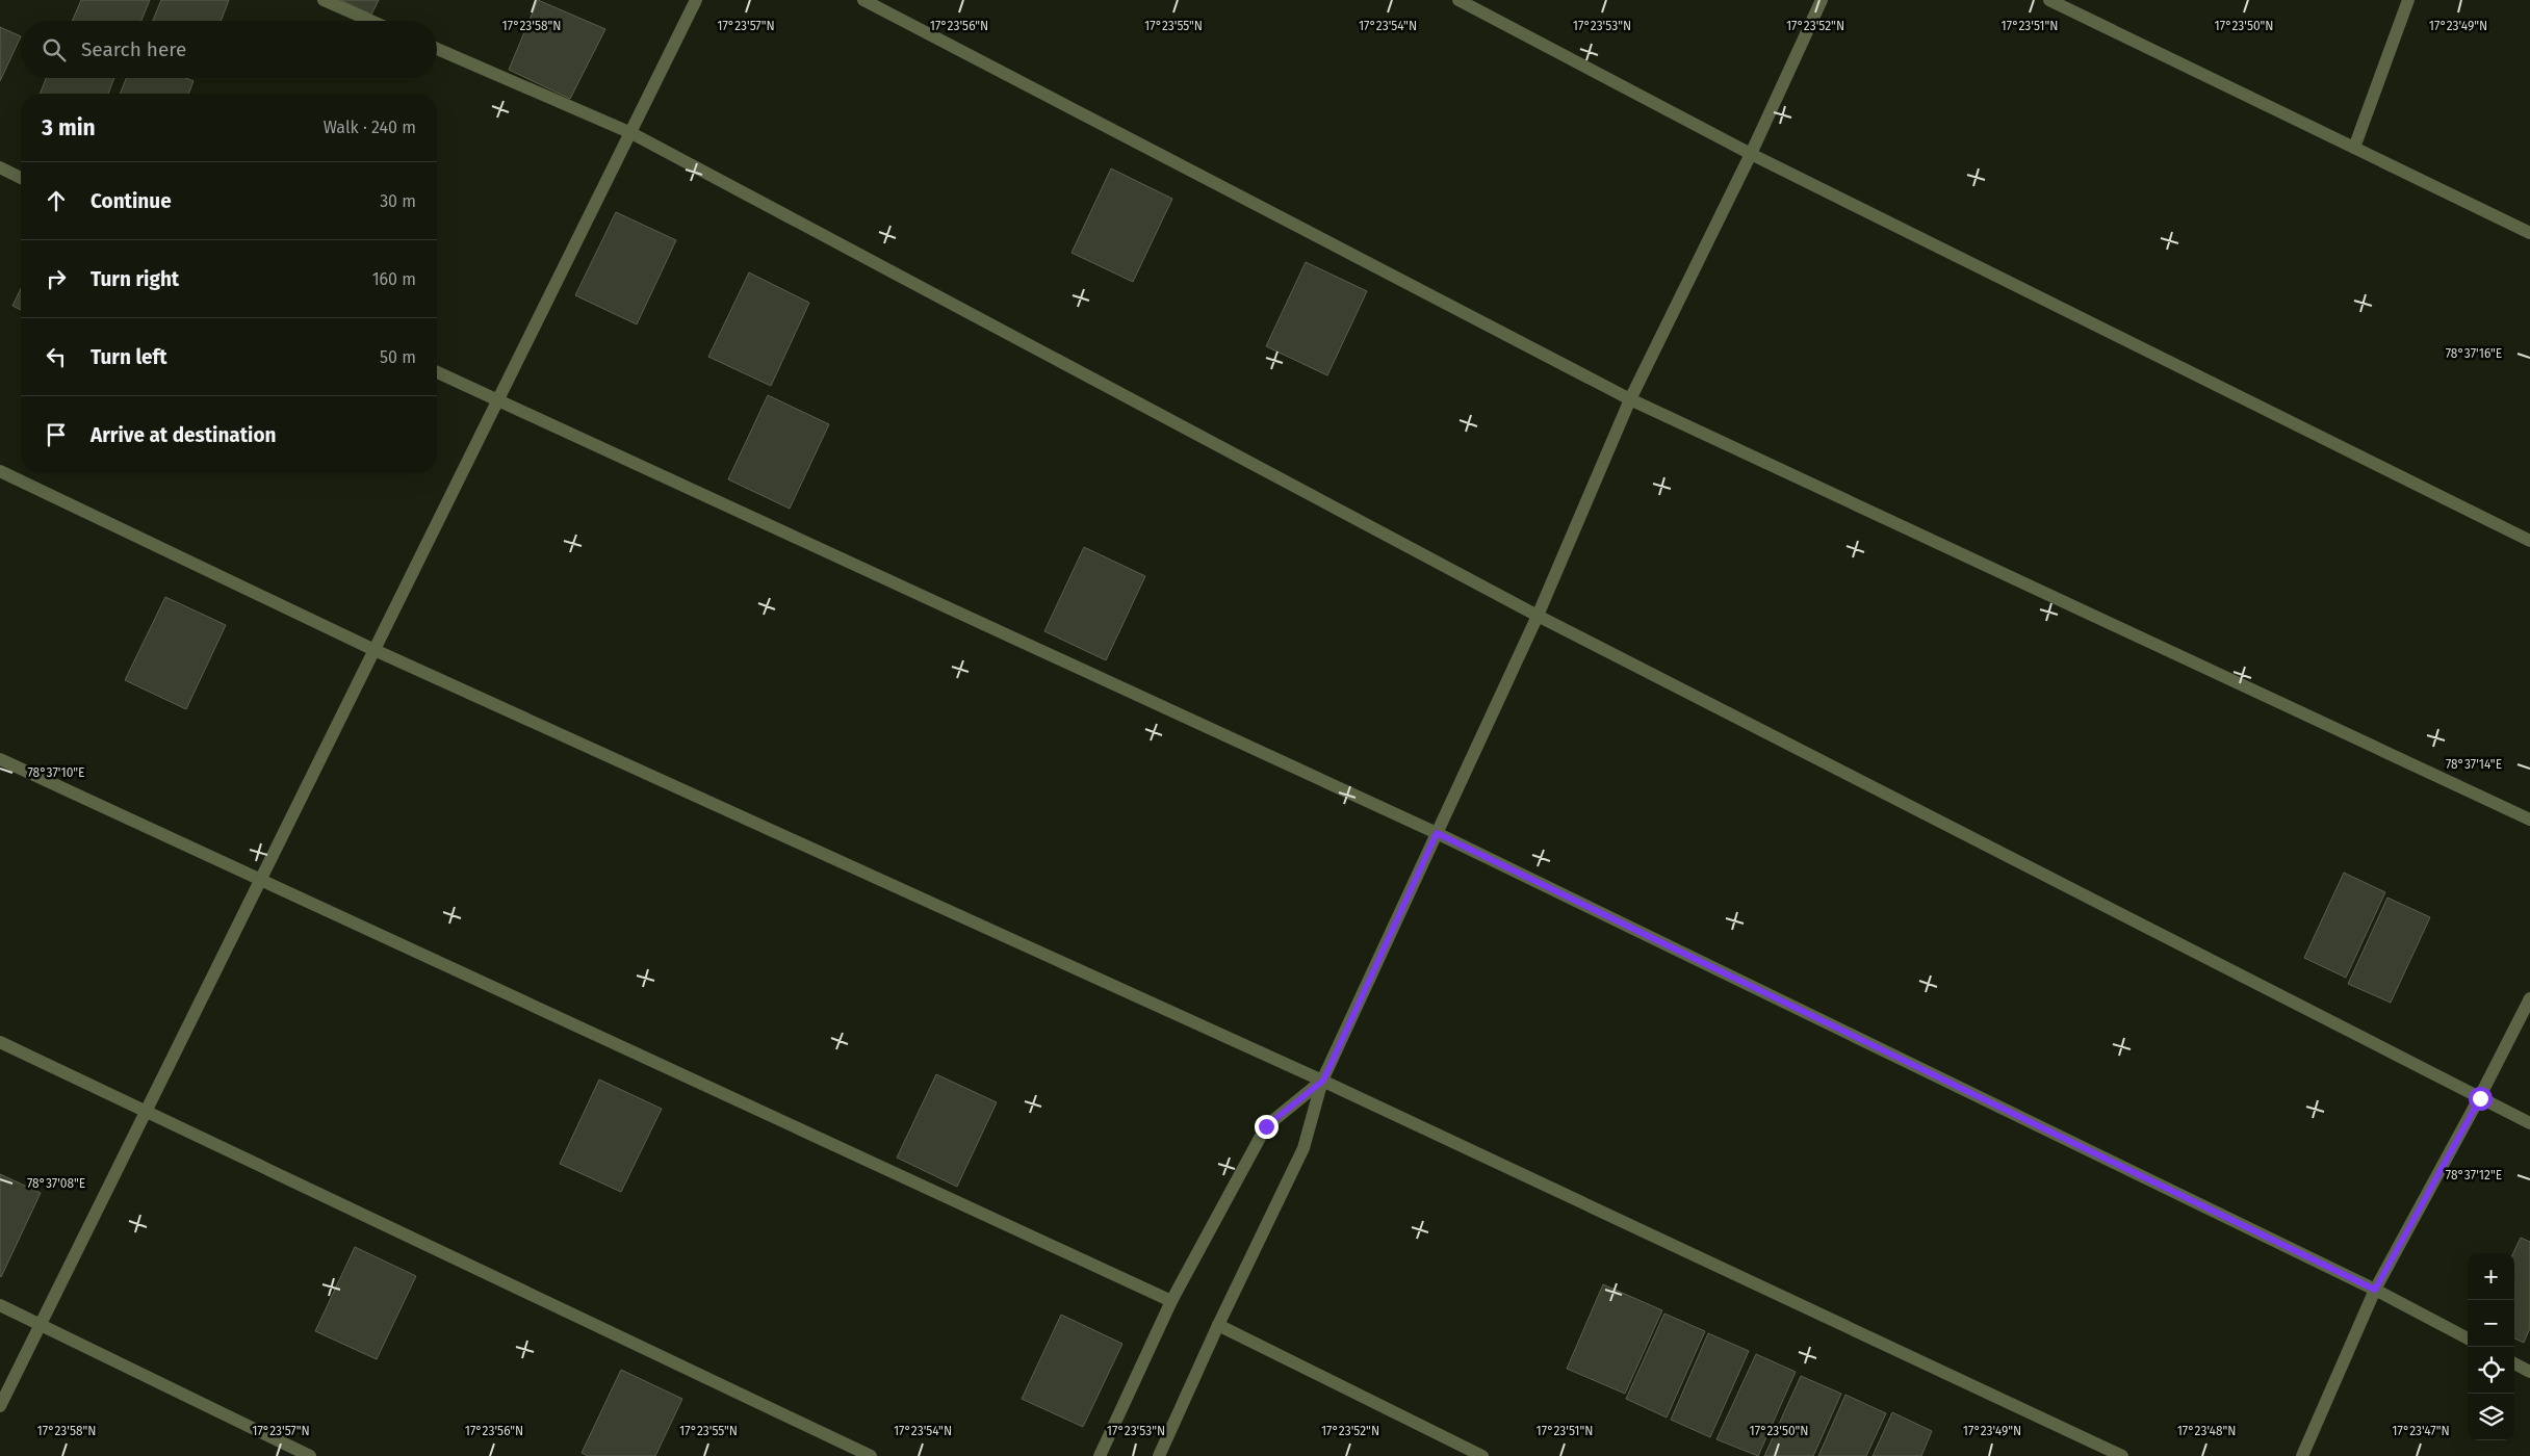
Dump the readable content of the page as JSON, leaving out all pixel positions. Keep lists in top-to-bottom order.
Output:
{
  "page": {
    "search": "Search here",
    "heading": ["3 min", "Walk · 240 m"],
    "list": [
      ["Continue", "30 m"],
      ["Turn right", "160 m"],
      ["Turn left", "50 m"],
      "Arrive at destination"
    ],
    "map_buttons": ["+", "−"]
  },
  "coordinates": [
    "17°23'58\"N",
    "17°23'57\"N",
    "17°23'56\"N",
    "17°23'55\"N",
    "17°23'54\"N",
    "17°23'53\"N",
    "17°23'52\"N",
    "17°23'51\"N",
    "17°23'50\"N",
    "17°23'49\"N",
    "78°37'16\"E",
    "78°37'14\"E",
    "78°37'10\"E",
    "78°37'12\"E",
    "78°37'08\"E",
    "17°23'48\"N",
    "17°23'47\"N"
  ]
}
